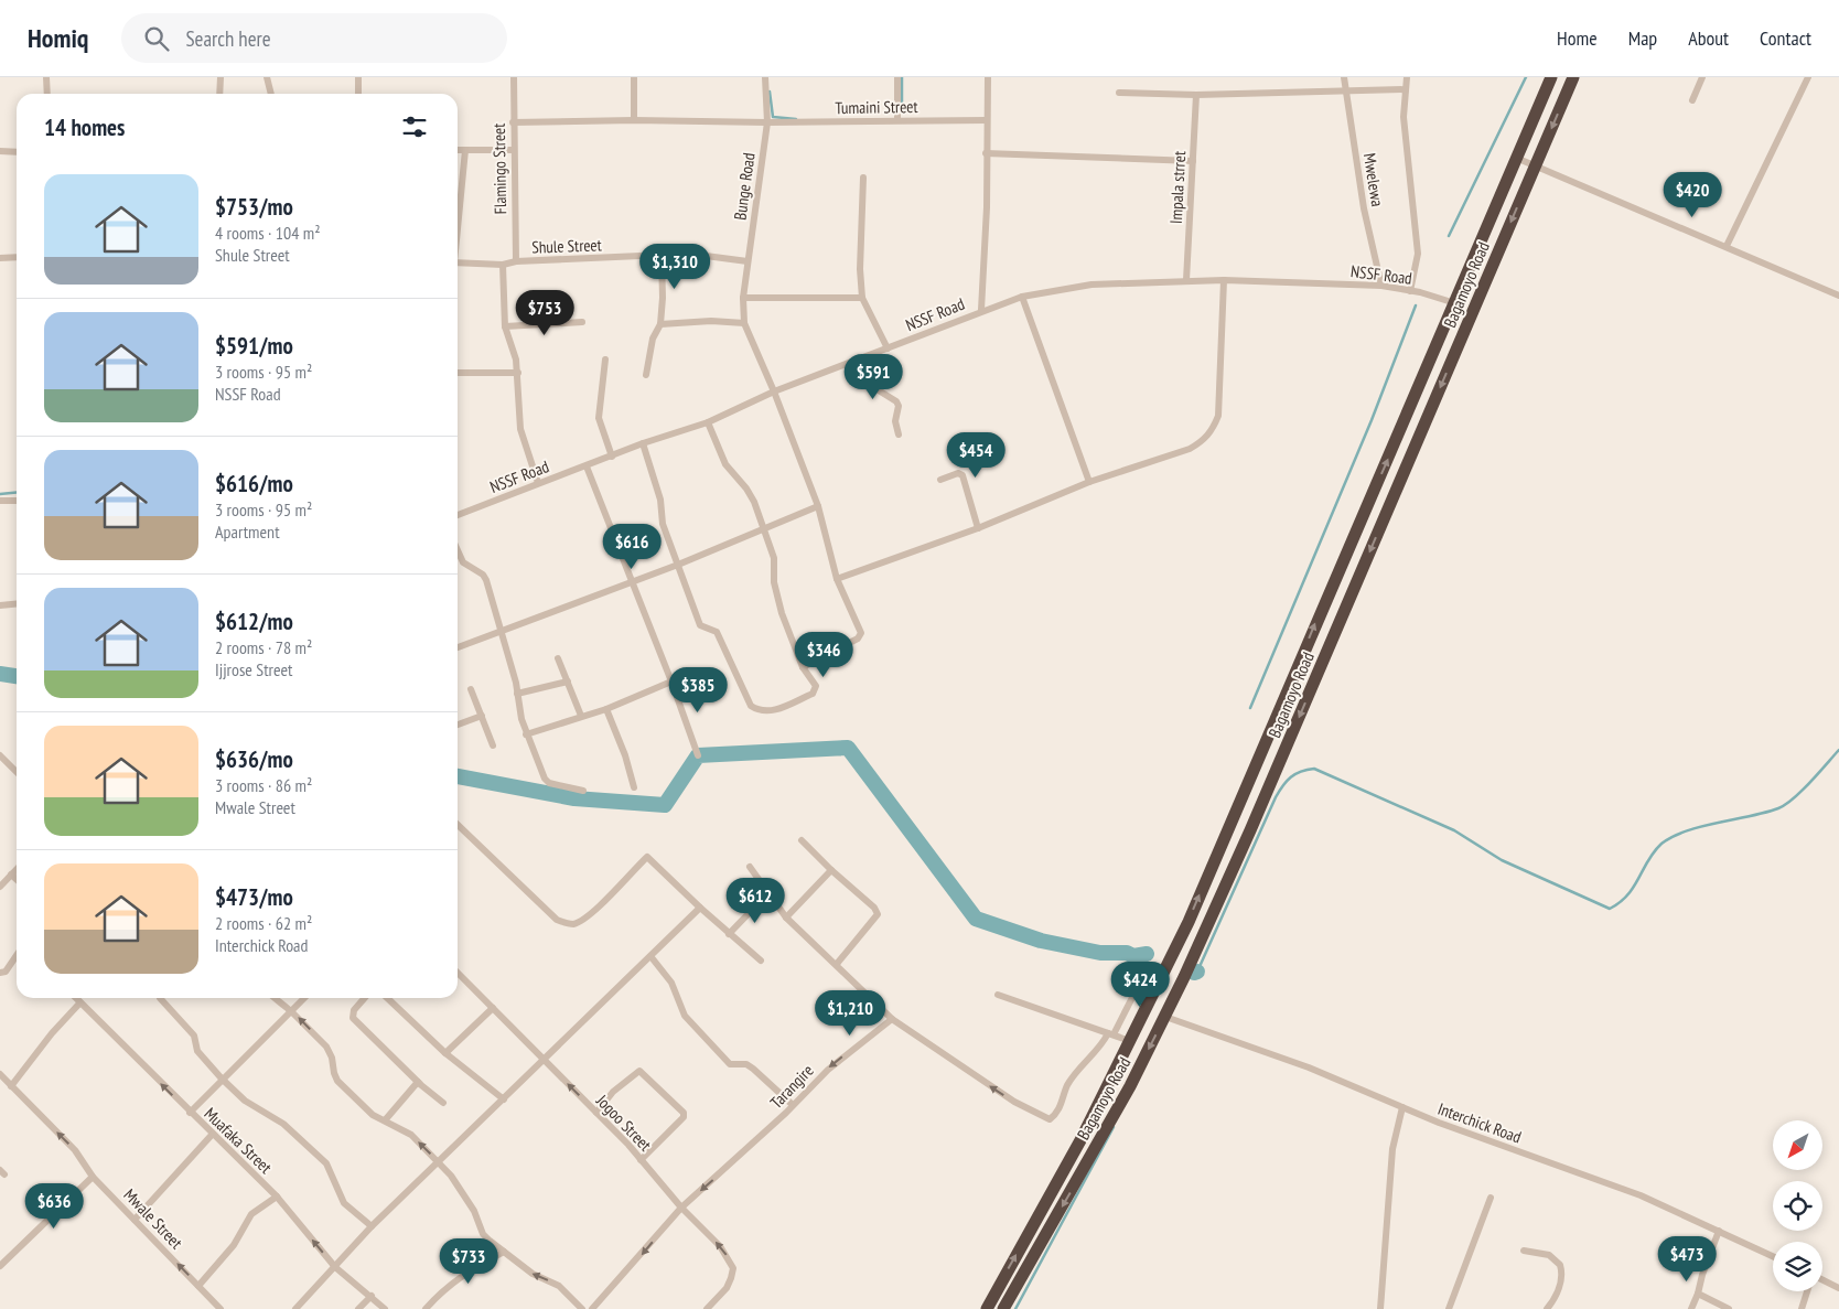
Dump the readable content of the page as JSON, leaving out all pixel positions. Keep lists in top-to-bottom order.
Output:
{
  "streets": {
    "highway": ["Bagamoyo Road"],
    "street": [
      "Tumaini Street",
      "Flamingo Street",
      "Mwelewa",
      "Bunge Road",
      "Impala strret",
      "Shule Street",
      "NSSF Road",
      "Tarangire",
      "Jogoo Street",
      "Interchick Road",
      "Muafaka Street",
      "Mwale Street"
    ]
  },
  "crossings": [
    ["Tumaini Street", "Flamingo Street"],
    ["Tumaini Street", "Bunge Road"],
    ["Flamingo Street", "Shule Street"],
    ["Mwelewa", "NSSF Road"],
    ["Bunge Road", "Shule Street"],
    ["Bunge Road", "NSSF Road"],
    ["Impala strret", "NSSF Road"],
    ["NSSF Road", "Bagamoyo Road"],
    ["Bagamoyo Road", "Interchick Road"],
    ["Tarangire", "Jogoo Street"]
  ],
  "one_way": ["Tarangire", "Jogoo Street", "Mwale Street"],
  "north": "bottom left",
  "page": {
    "header": "Homiq",
    "search": "Search here",
    "nav": [
      "Home",
      "Map",
      "About",
      "Contact"
    ],
    "heading": "14 homes",
    "list": [
      {
        "name": "$753/mo",
        "note": "4 rooms · 104 m² · Shule Street"
      },
      {
        "name": "$591/mo",
        "note": "3 rooms · 95 m² · NSSF Road"
      },
      {
        "name": "$616/mo",
        "note": "3 rooms · 95 m² · Apartment"
      },
      {
        "name": "$612/mo",
        "note": "2 rooms · 78 m² · Ijjrose Street"
      },
      {
        "name": "$636/mo",
        "note": "3 rooms · 86 m² · Mwale Street"
      },
      {
        "name": "$473/mo",
        "note": "2 rooms · 62 m² · Interchick Road"
      }
    ],
    "price": [
      "$420",
      "$1,310",
      "$753",
      "$591",
      "$454",
      "$616",
      "$346",
      "$385",
      "$612",
      "$424",
      "$1,210",
      "$636",
      "$473",
      "$733"
    ]
  }
}
